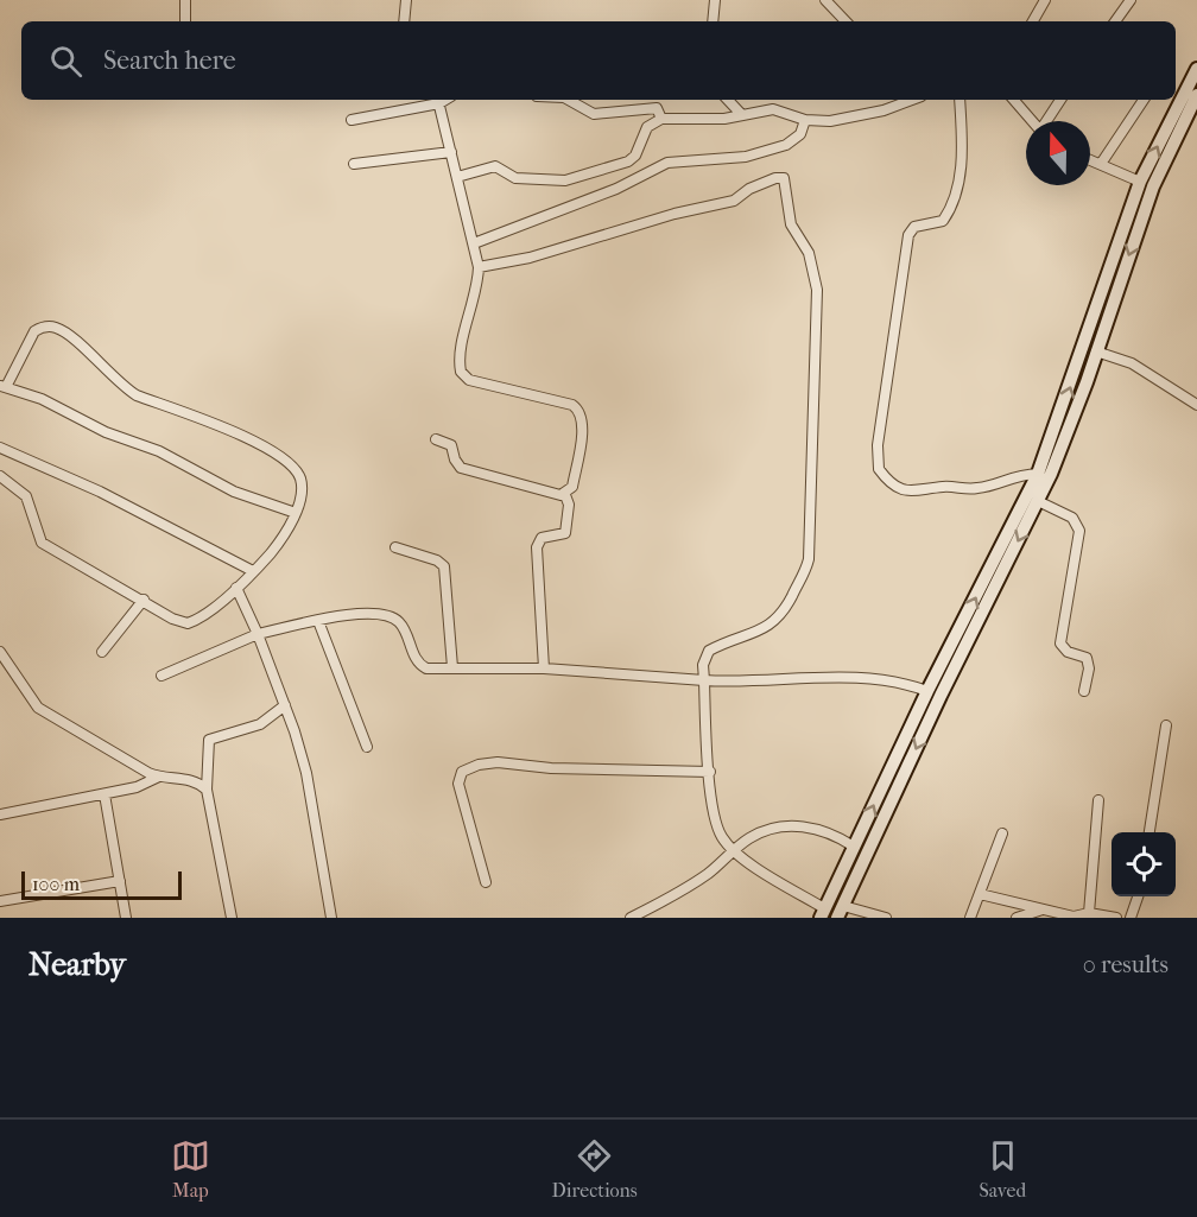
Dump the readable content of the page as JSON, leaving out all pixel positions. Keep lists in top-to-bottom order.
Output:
{
  "scale_bar": "100 m",
  "north": "top",
  "page": {
    "search": "Search here",
    "scale": "100 m",
    "heading": ["Nearby", "0 results"],
    "nav": ["Map", "Directions", "Saved"]
  }
}
